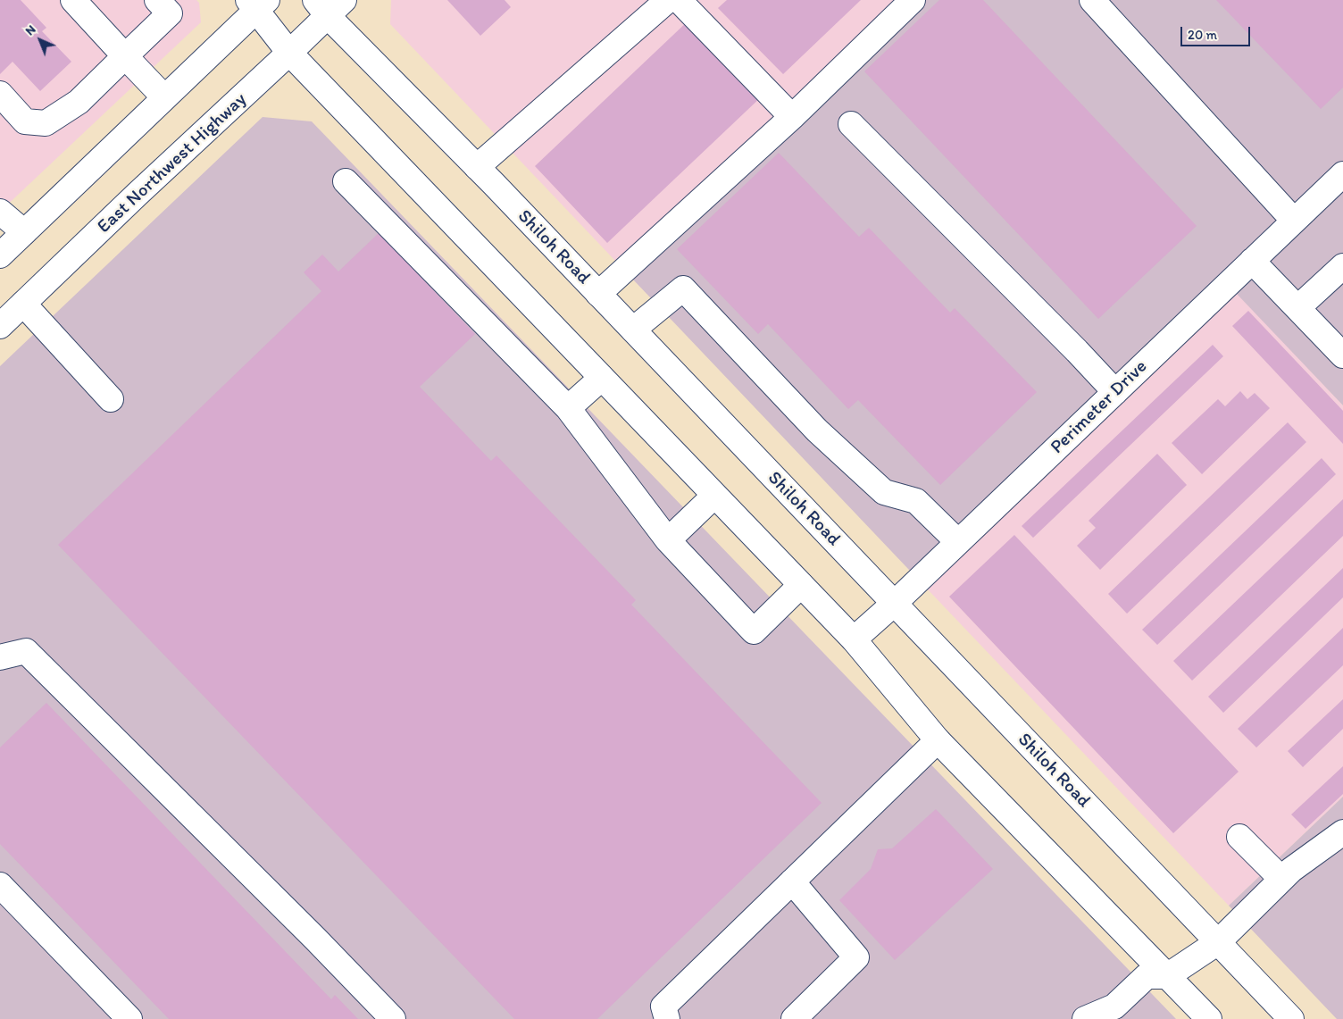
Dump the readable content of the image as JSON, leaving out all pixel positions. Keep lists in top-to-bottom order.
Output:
{
  "streets": {
    "main road": ["East Northwest Highway", "Shiloh Road", "Perimeter Drive"]
  },
  "crossings": [
    ["East Northwest Highway", "Shiloh Road"],
    ["Shiloh Road", "Perimeter Drive"]
  ],
  "scale_bar": "20 m",
  "north": "top left"
}
